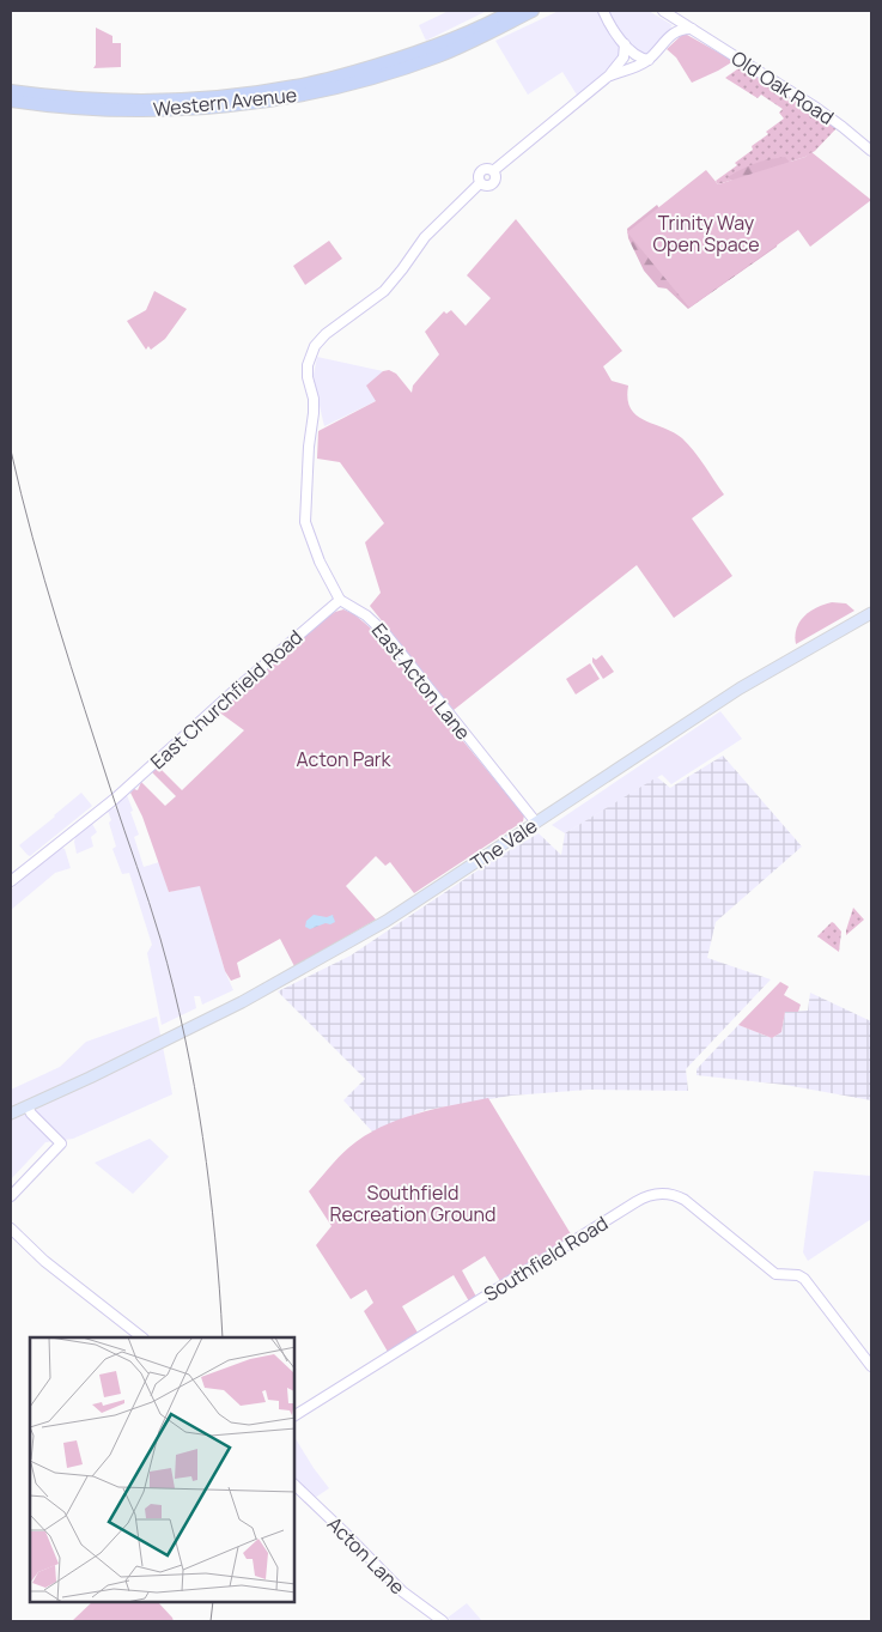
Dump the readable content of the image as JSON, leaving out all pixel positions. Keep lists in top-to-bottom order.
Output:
{
  "streets": {
    "highway": ["Western Avenue"],
    "main road": ["The Vale"],
    "street": [
      "Old Oak Road",
      "East Acton Lane",
      "East Churchfield Road",
      "Southfield Road",
      "Acton Lane"
    ]
  },
  "crossings": [
    ["East Acton Lane", "East Churchfield Road"],
    ["East Acton Lane", "The Vale"]
  ],
  "parks": ["Trinity Way Open Space", "Acton Park", "Southfield Recreation Ground"]
}
